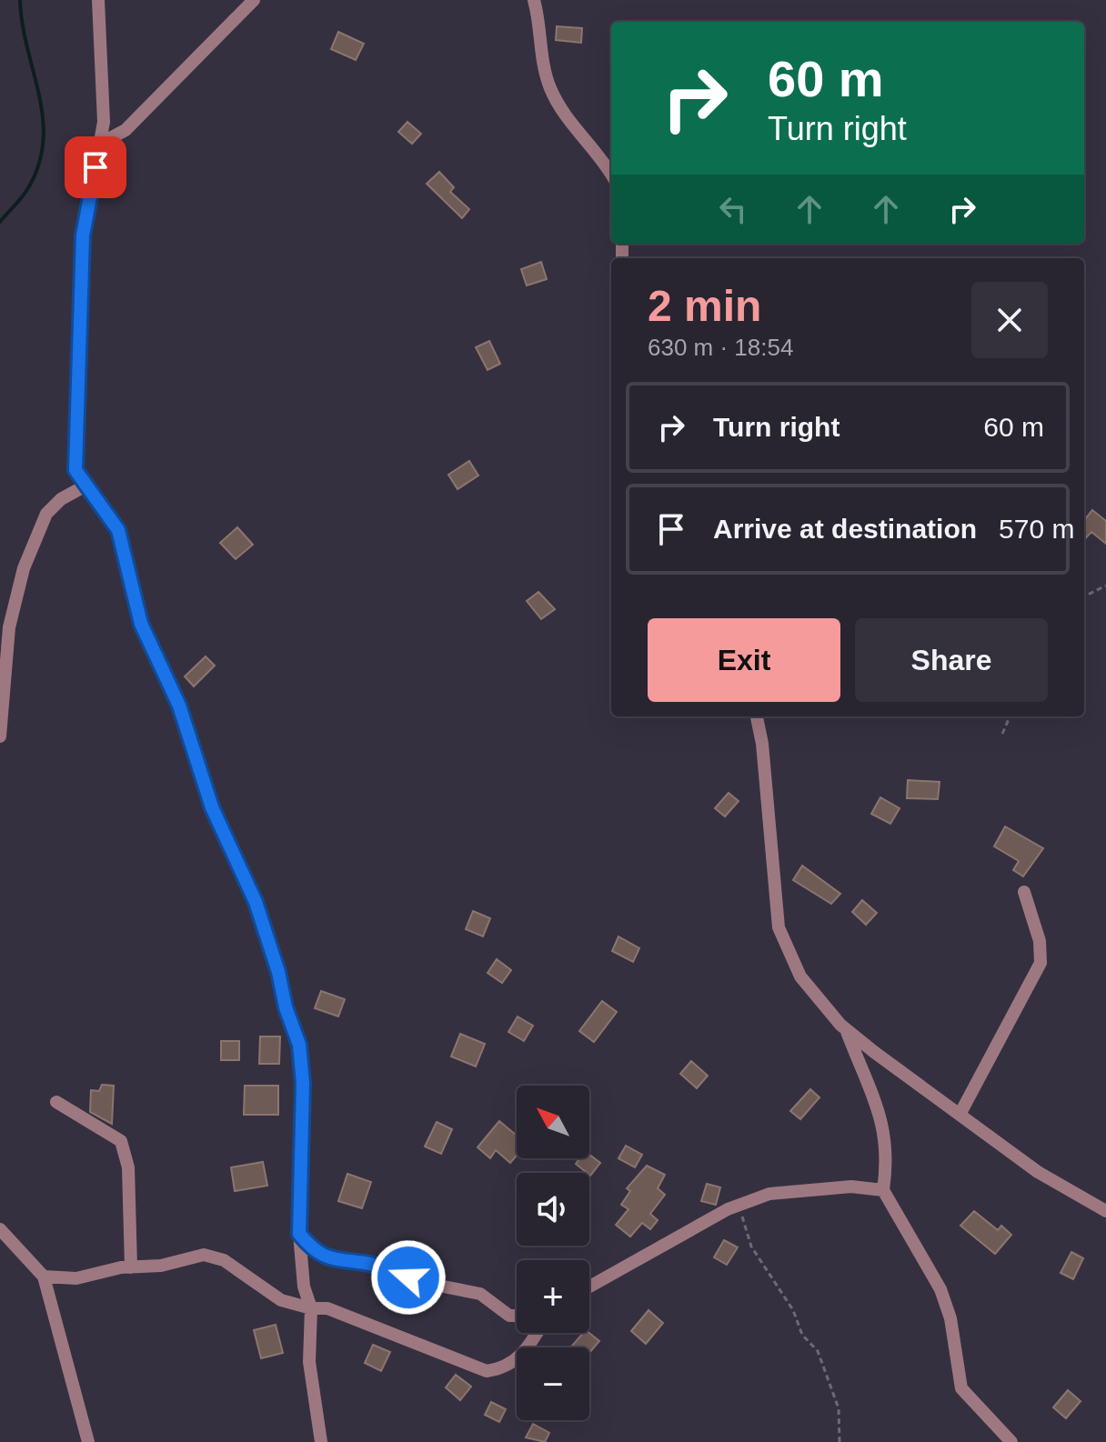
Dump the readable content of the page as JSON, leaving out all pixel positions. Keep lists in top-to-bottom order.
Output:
{
  "north": "top left",
  "page": {
    "turn": ["60 m", "Turn right"],
    "heading": ["2 min", "630 m · 18:54"],
    "list": [
      {
        "name": "Turn right",
        "value": "60 m"
      },
      {
        "name": "Arrive at destination",
        "value": "570 m"
      }
    ],
    "buttons": ["Exit", "Share"],
    "map_buttons": ["+", "−"]
  }
}
